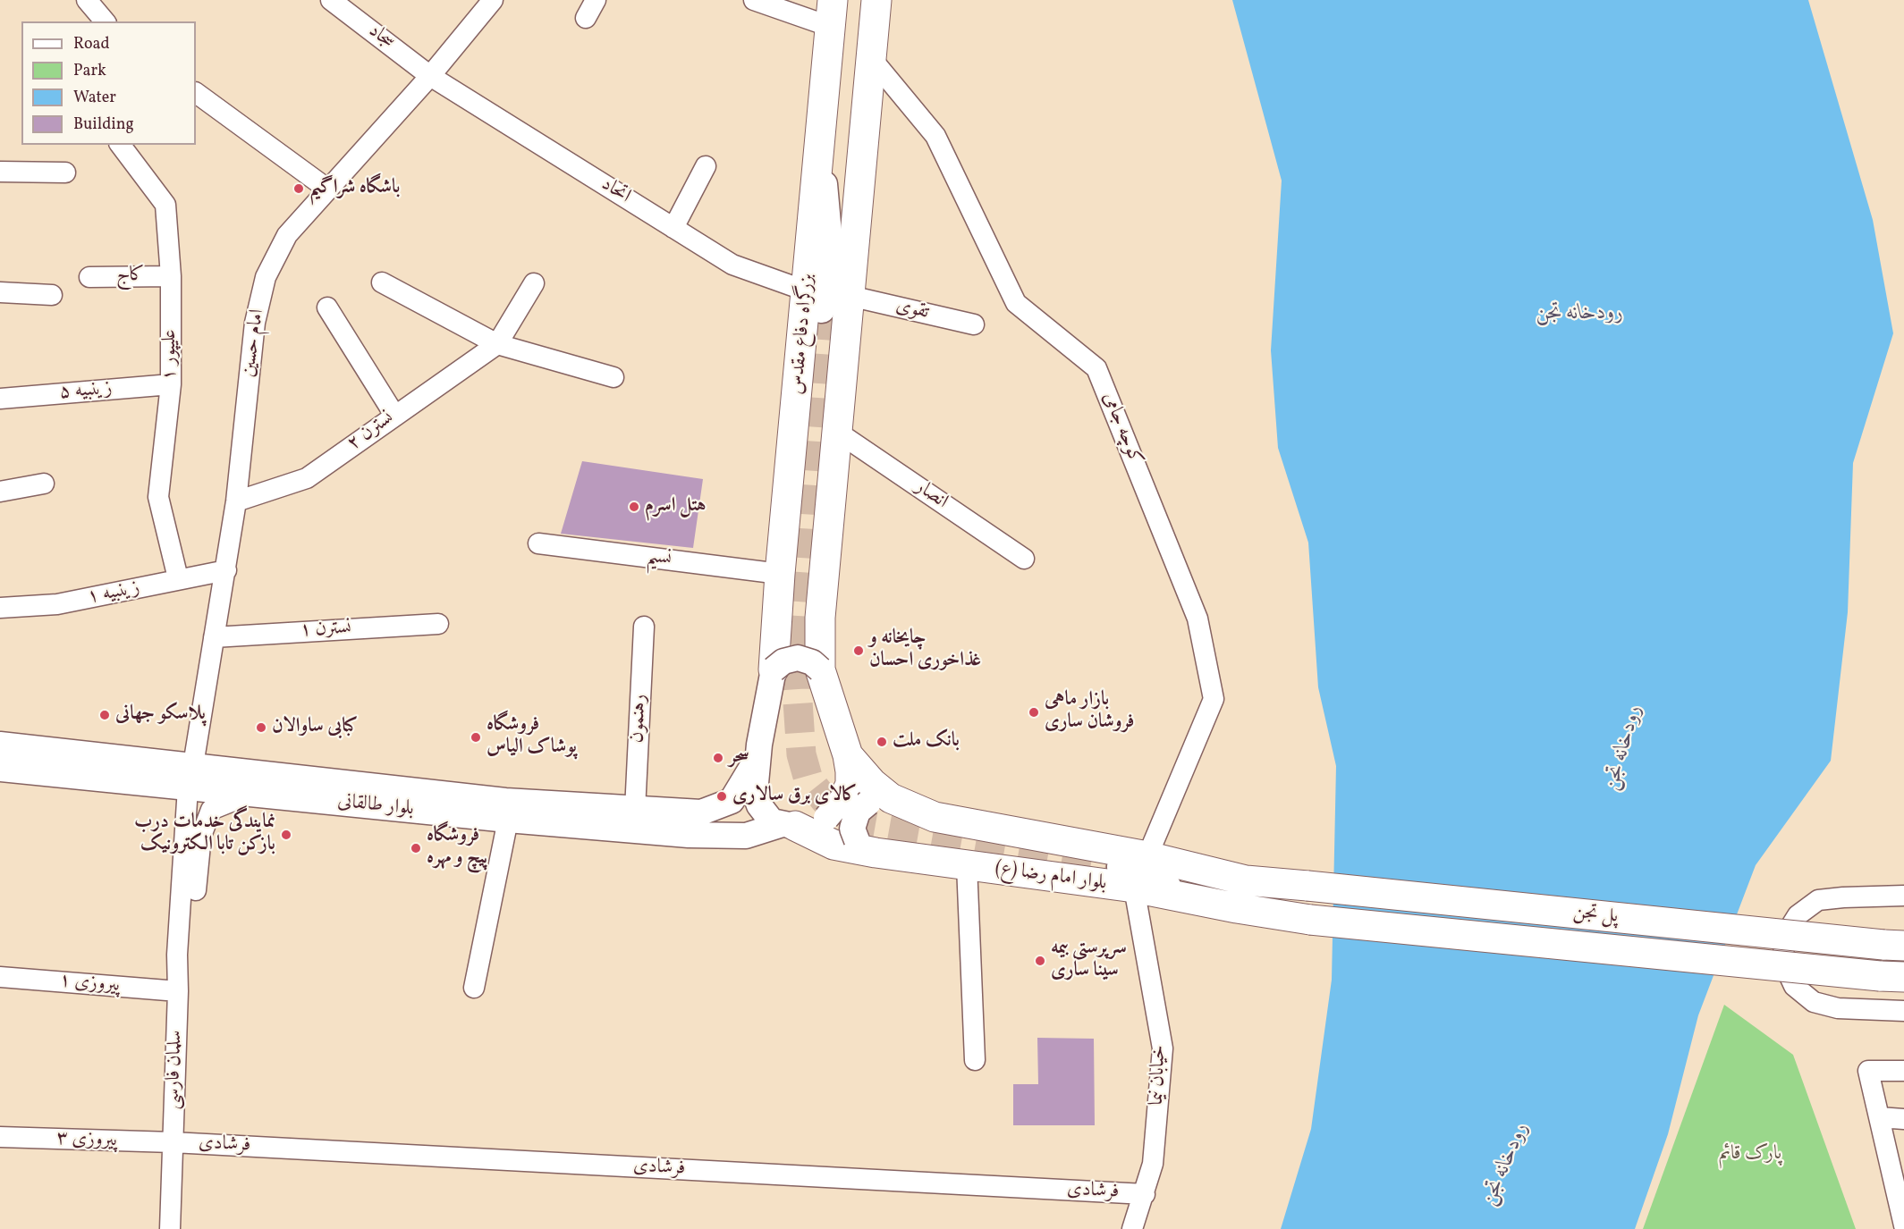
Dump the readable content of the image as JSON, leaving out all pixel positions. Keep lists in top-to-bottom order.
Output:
{
  "streets": {
    "highway": ["بزرگراه دفاع مقدس", "بلوار امام رضا (ع)", "پل تجن"],
    "main road": ["بلوار طالقانی"],
    "street": [
      "سجاد",
      "اتحاد",
      "کاج",
      "تقوی",
      "امام حسین",
      "علیپور ۱",
      "زینبیه ۵",
      "کوچه جامی",
      "نسترن ۲",
      "انصار",
      "نسیم",
      "زینبیه ۱",
      "نسترن ۱",
      "رهنمون",
      "پیروزی ١",
      "سلمان فارسی",
      "خیابان نیما",
      "پیروزی ٣",
      "فرشادی"
    ]
  },
  "crossings": [
    ["سجاد", "اتحاد"],
    ["سجاد", "امام حسین"],
    ["اتحاد", "بزرگراه دفاع مقدس"],
    ["اتحاد", "امام حسین"],
    ["کاج", "علیپور ۱"],
    ["بزرگراه دفاع مقدس", "نسیم"],
    ["امام حسین", "نسترن ۲"],
    ["امام حسین", "زینبیه ۱"],
    ["امام حسین", "نسترن ۱"],
    ["امام حسین", "بلوار طالقانی"],
    ["امام حسین", "سلمان فارسی"],
    ["علیپور ۱", "زینبیه ۵"],
    ["علیپور ۱", "زینبیه ۱"],
    ["کوچه جامی", "بلوار امام رضا (ع)"],
    ["رهنمون", "بلوار طالقانی"],
    ["بلوار طالقانی", "بلوار امام رضا (ع)"],
    ["بلوار طالقانی", "سلمان فارسی"],
    ["بلوار امام رضا (ع)", "پل تجن"],
    ["بلوار امام رضا (ع)", "خیابان نیما"],
    ["پیروزی ١", "سلمان فارسی"],
    ["سلمان فارسی", "پیروزی ٣"],
    ["سلمان فارسی", "فرشادی"],
    ["خیابان نیما", "فرشادی"],
    ["پیروزی ٣", "فرشادی"]
  ],
  "water": ["رودخانه تجن"],
  "parks": ["پارک قائم"],
  "places": [
    "باشگاه شراگیم",
    "هتل اسرم",
    "چایخانه و غذاخوری احسان",
    "بازار ماهی فروشان ساری",
    "پلاسکو جهانی",
    "کبابی ساوالان",
    "فروشگاه پوشاک الیاس",
    "بانک ملت",
    "سحر",
    "کالای برق سالاری",
    "نمایندگی خدمات درب بازکن تابا الکترونیک",
    "فروشگاه پیچ و مهره",
    "سرپرستی بیمه سینا ساری"
  ],
  "legend": [
    "Road",
    "Park",
    "Water",
    "Building"
  ]
}
